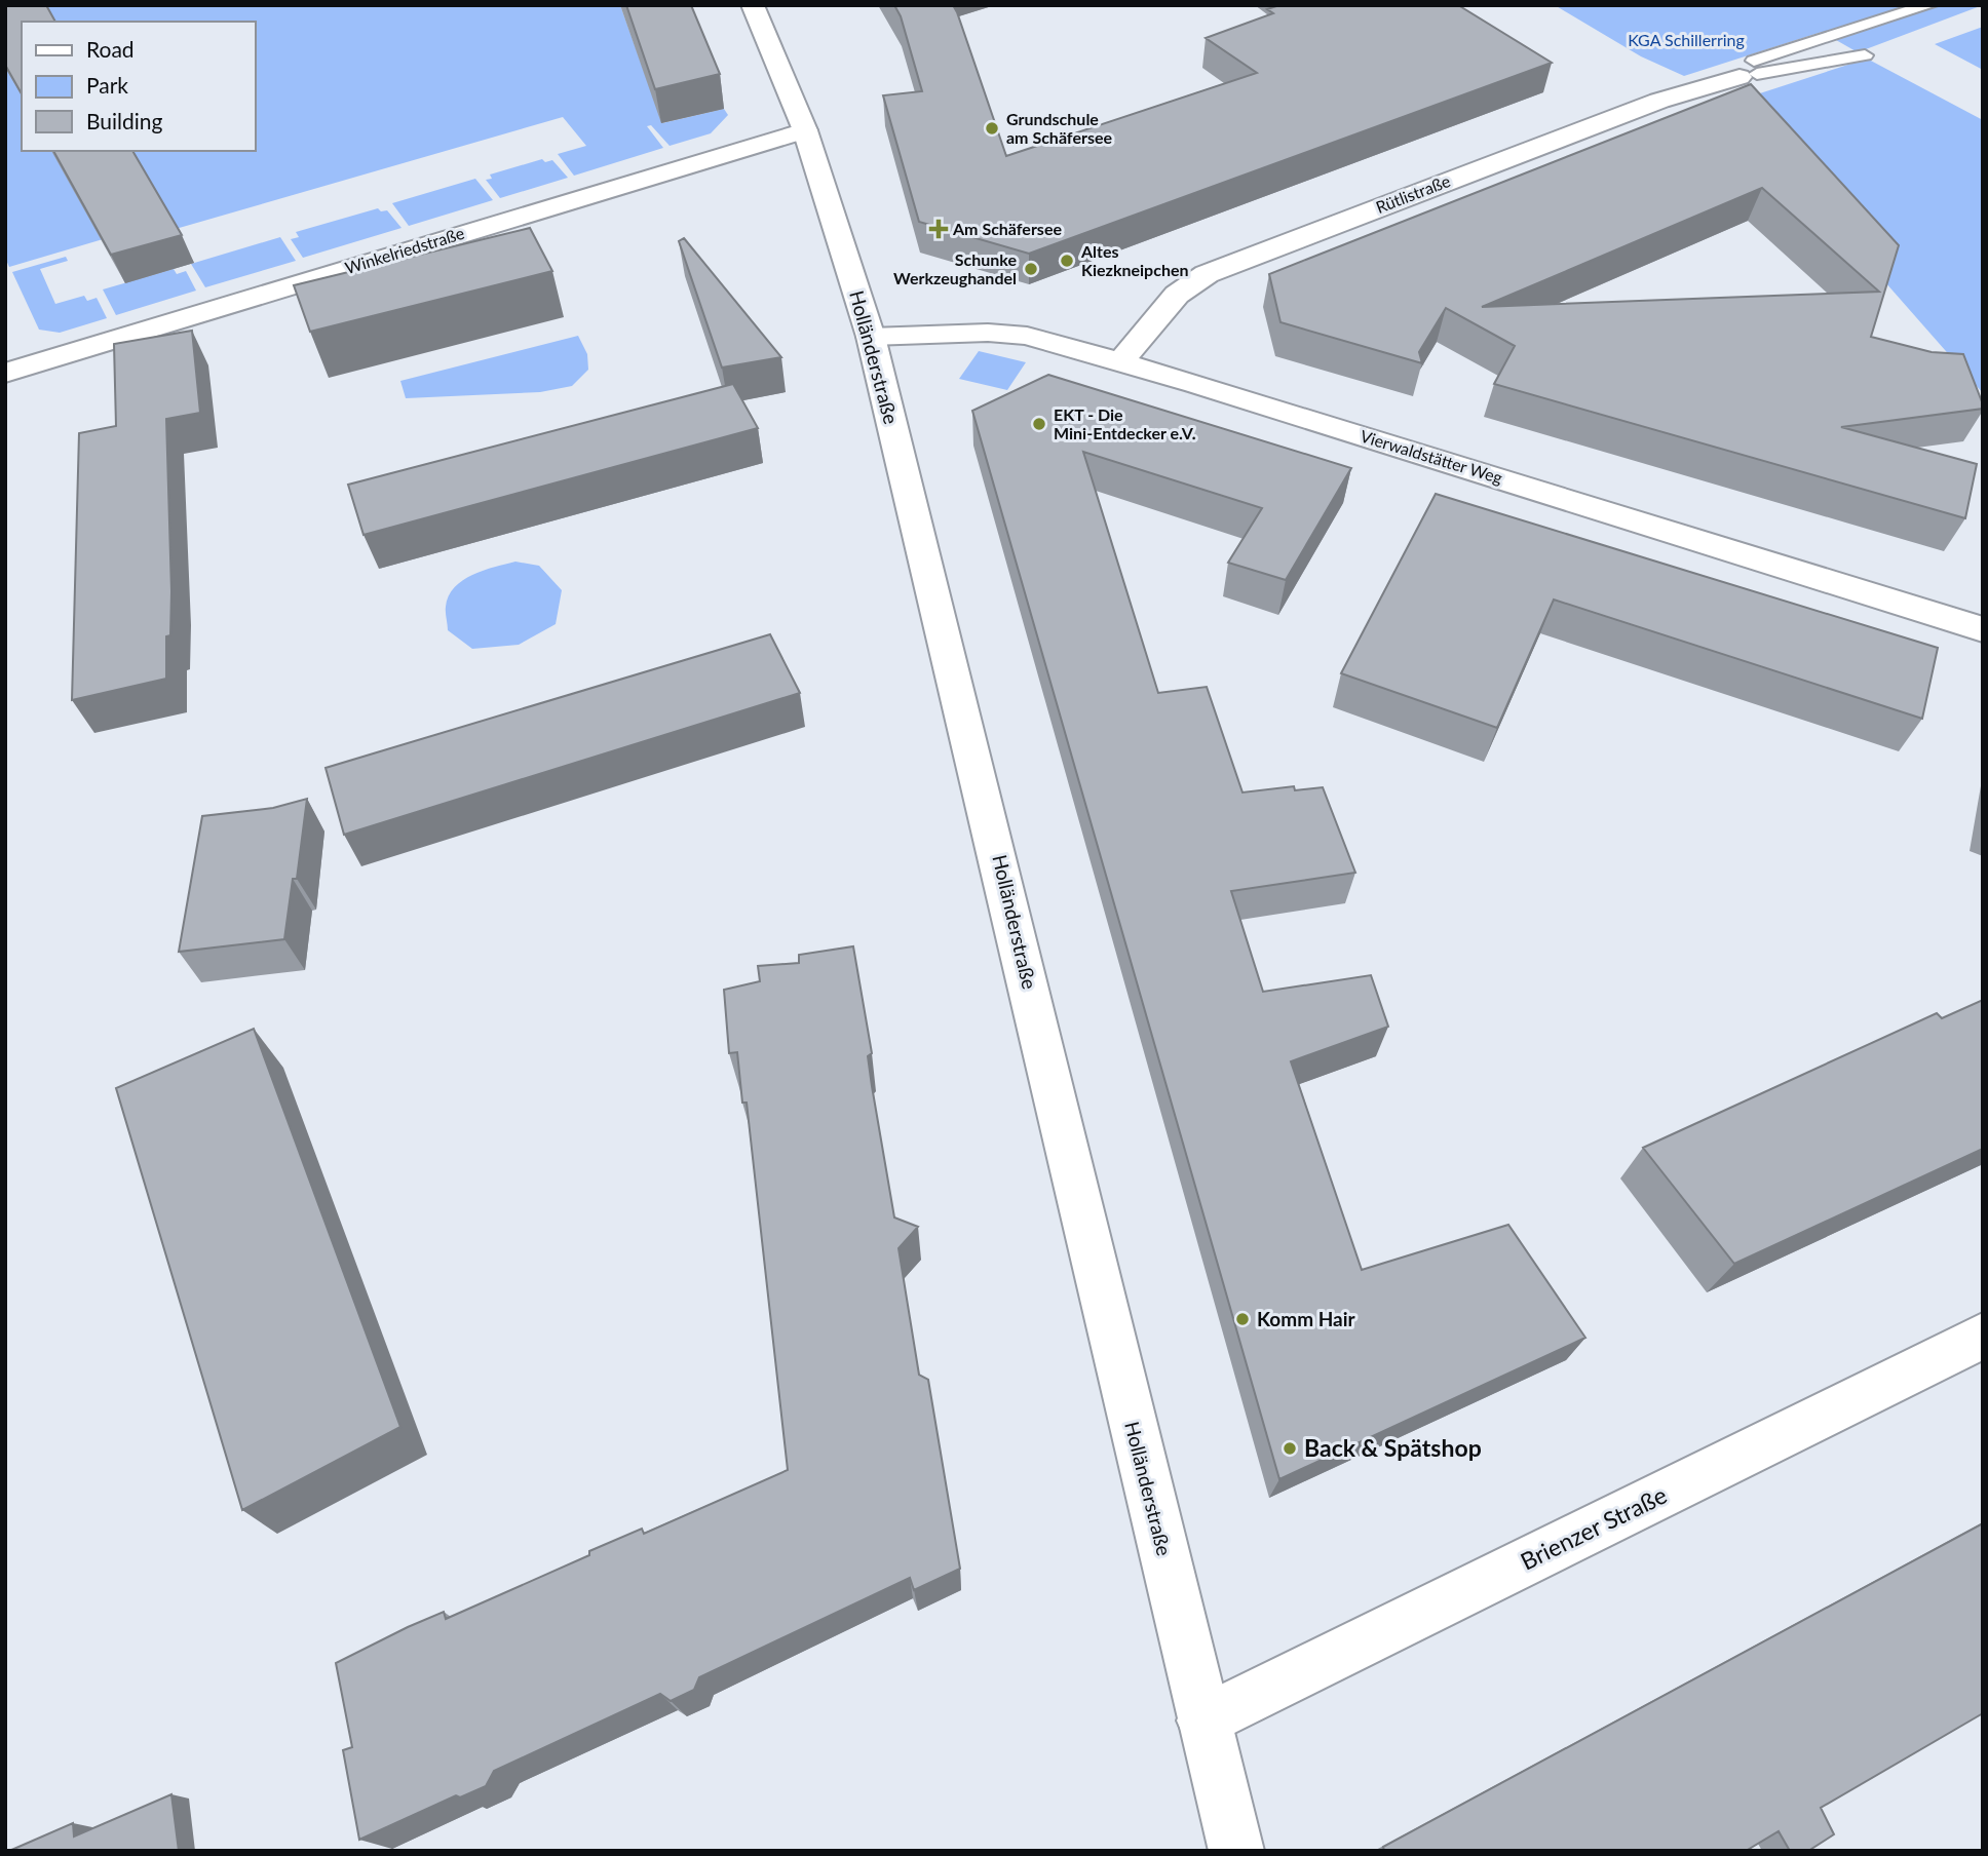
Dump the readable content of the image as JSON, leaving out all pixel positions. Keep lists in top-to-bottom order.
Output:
{
  "streets": {
    "street": [
      "Rütlistraße",
      "Winkelriedstraße",
      "Holländerstraße",
      "Vierwaldstätter Weg",
      "Brienzer Straße"
    ]
  },
  "crossings": [
    ["Rütlistraße", "Vierwaldstätter Weg"],
    ["Winkelriedstraße", "Holländerstraße"],
    ["Holländerstraße", "Vierwaldstätter Weg"],
    ["Holländerstraße", "Brienzer Straße"]
  ],
  "parks": ["KGA Schillerring"],
  "places": {
    "other": [
      "Grundschule am Schäfersee",
      "Altes Kiezkneipchen",
      "Schunke Werkzeughandel",
      "EKT - Die Mini-Entdecker e.V.",
      "Komm Hair",
      "Back & Spätshop"
    ],
    "health": ["Am Schäfersee"]
  },
  "legend": ["Road", "Park", "Building"]
}
